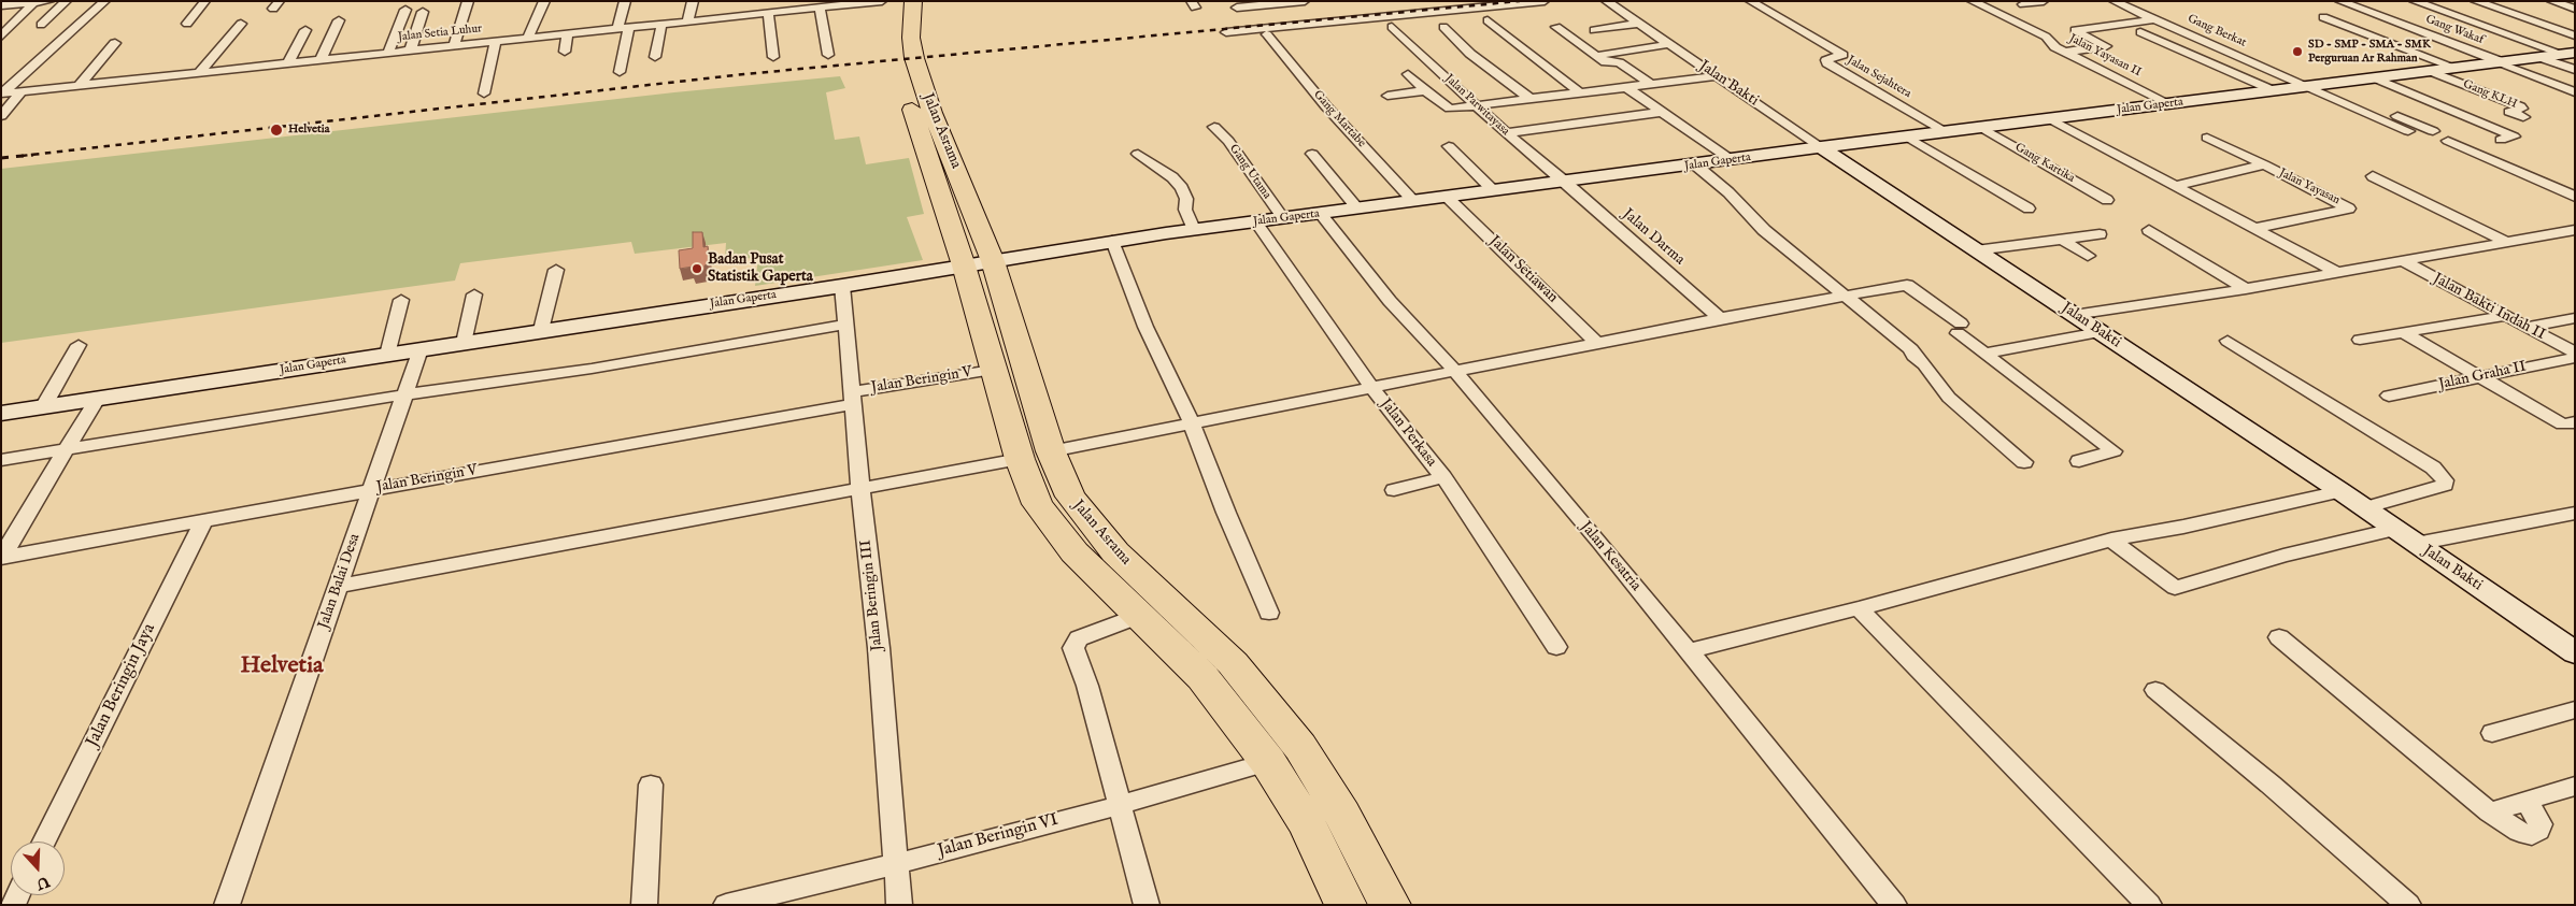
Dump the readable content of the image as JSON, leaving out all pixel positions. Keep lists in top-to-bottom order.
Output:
{
  "streets": {
    "highway": ["Jalan Asrama"],
    "street": [
      "Gang Wakaf",
      "Gang Berkat",
      "Jalan Setia Luhur",
      "Jalan Yayasan II",
      "Jalan Sejahtera",
      "Jalan Bakti",
      "Gang KLH",
      "Jalan Parwitayasa",
      "Jalan Gaperta",
      "Gang Martabe",
      "Gang Kartika",
      "Gang Utama",
      "Jalan Yayasan",
      "Jalan Darma",
      "Jalan Setiawan",
      "Jalan Bakti Indah II",
      "Jalan Graha II",
      "Jalan Beringin V",
      "Jalan Perkasa",
      "Jalan Kesatria",
      "Jalan Balai Desa",
      "Jalan Beringin III",
      "Jalan Beringin Jaya",
      "Jalan Beringin VI"
    ]
  },
  "crossings": [
    ["Gang Wakaf", "Jalan Gaperta"],
    ["Gang Berkat", "Jalan Gaperta"],
    ["Jalan Yayasan II", "Jalan Gaperta"],
    ["Jalan Sejahtera", "Jalan Gaperta"],
    ["Jalan Bakti", "Jalan Gaperta"],
    ["Gang KLH", "Jalan Gaperta"],
    ["Jalan Parwitayasa", "Jalan Gaperta"],
    ["Jalan Parwitayasa", "Jalan Darma"],
    ["Jalan Gaperta", "Gang Martabe"],
    ["Jalan Gaperta", "Jalan Asrama"],
    ["Jalan Gaperta", "Gang Kartika"],
    ["Jalan Gaperta", "Gang Utama"],
    ["Jalan Gaperta", "Jalan Darma"],
    ["Jalan Gaperta", "Jalan Setiawan"],
    ["Jalan Gaperta", "Jalan Perkasa"],
    ["Jalan Gaperta", "Jalan Kesatria"],
    ["Jalan Gaperta", "Jalan Balai Desa"],
    ["Jalan Gaperta", "Jalan Beringin III"],
    ["Jalan Asrama", "Jalan Beringin V"],
    ["Jalan Asrama", "Jalan Beringin VI"],
    ["Jalan Beringin V", "Jalan Balai Desa"],
    ["Jalan Beringin V", "Jalan Beringin III"],
    ["Jalan Beringin V", "Jalan Beringin Jaya"],
    ["Jalan Beringin III", "Jalan Beringin VI"]
  ],
  "districts": ["Helvetia"],
  "places": ["SD - SMP - SMA - SMK Perguruan Ar Rahman", "Helvetia", "Badan Pusat Statistik Gaperta"],
  "north": "bottom"
}
